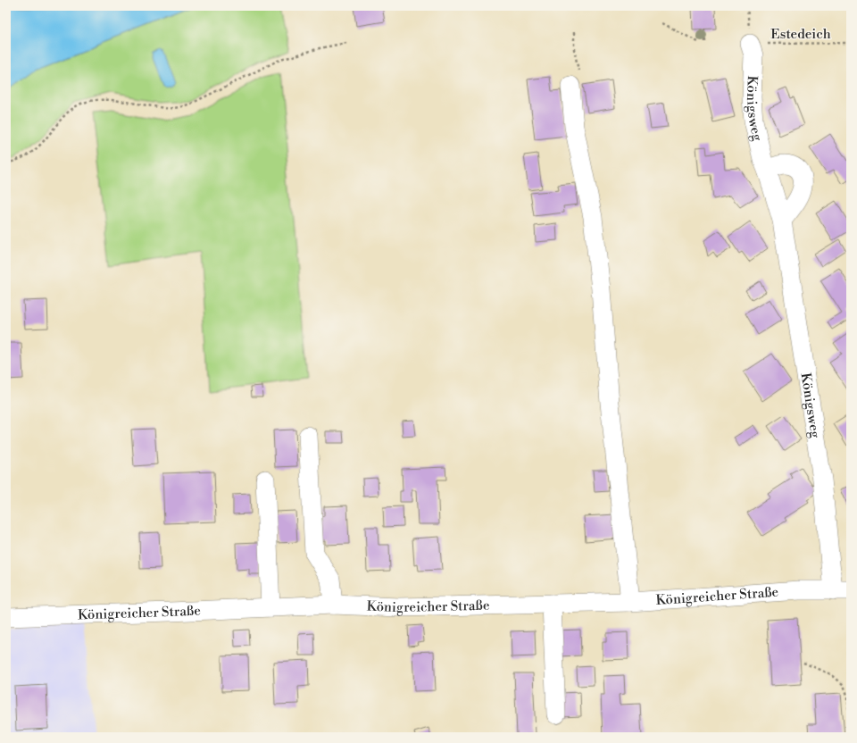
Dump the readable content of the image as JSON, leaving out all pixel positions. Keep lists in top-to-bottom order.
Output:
{
  "streets": {
    "street": ["Königsweg", "Königreicher Straße"],
    "path": ["Estedeich"]
  },
  "crossings": [
    ["Estedeich", "Königsweg"],
    ["Königsweg", "Königreicher Straße"]
  ]
}
